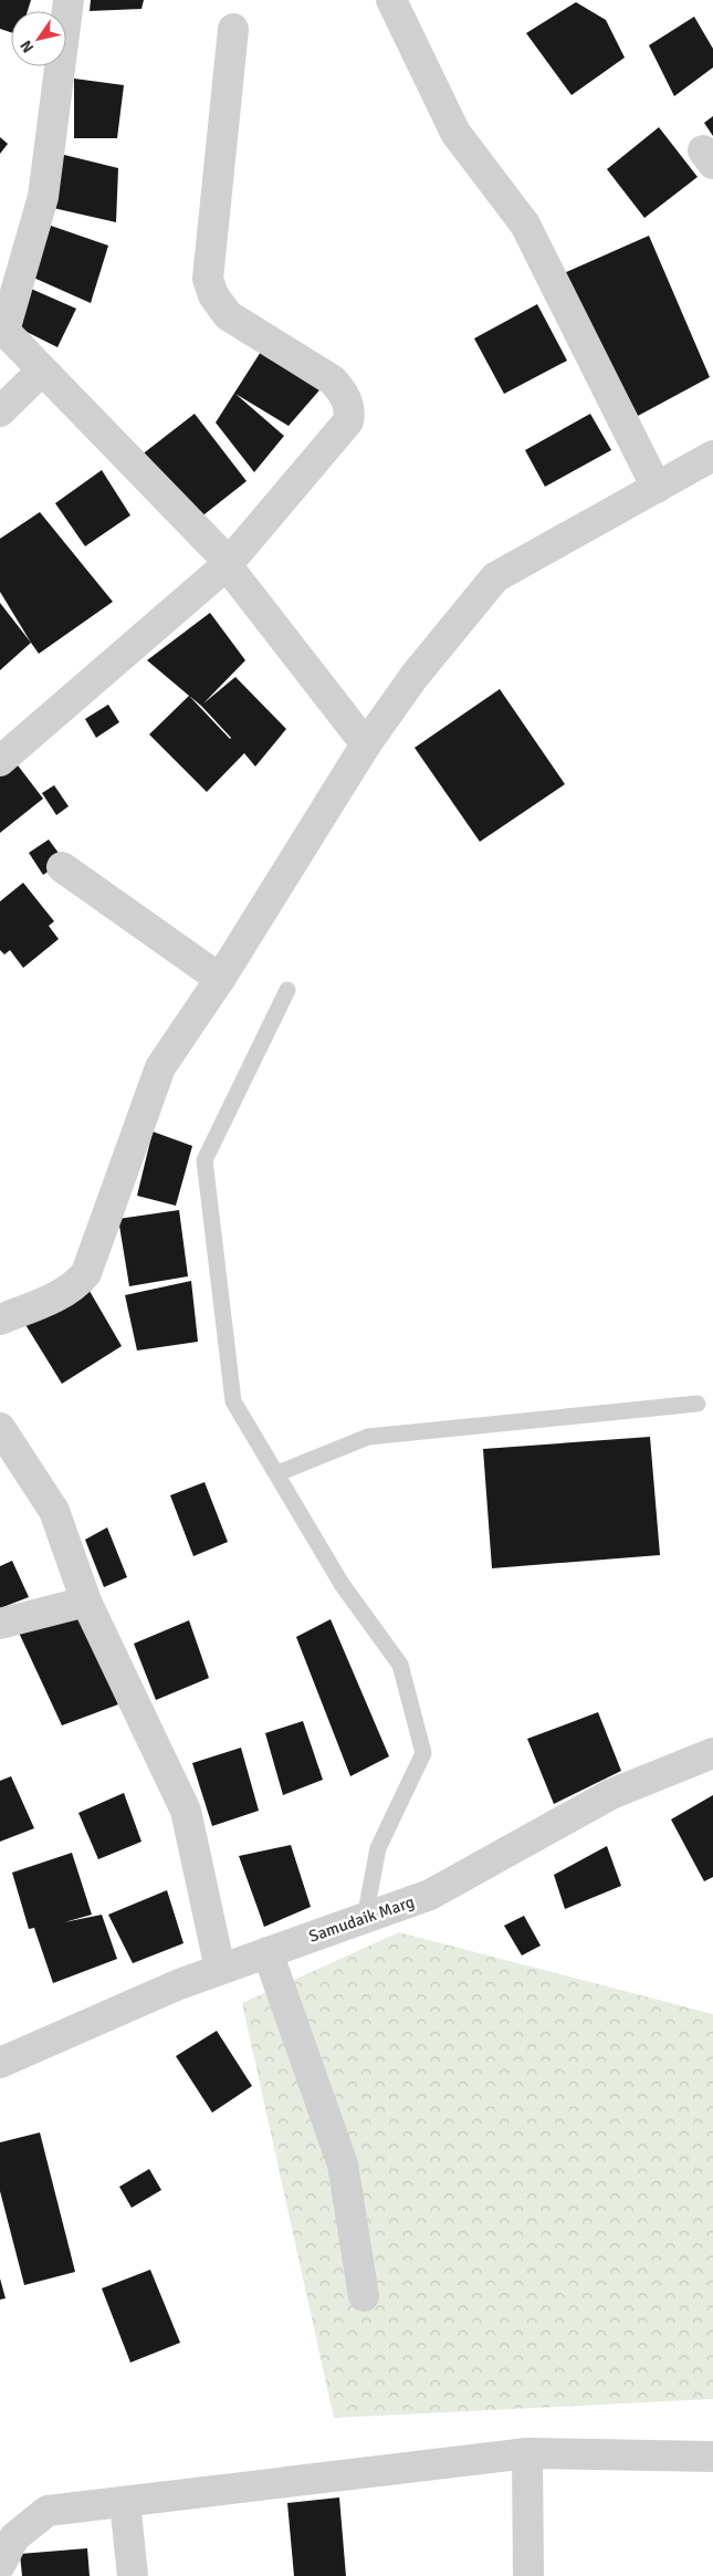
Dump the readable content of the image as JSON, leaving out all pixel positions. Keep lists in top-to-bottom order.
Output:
{
  "streets": {
    "street": ["Samudaik Marg"]
  },
  "north": "bottom left"
}
